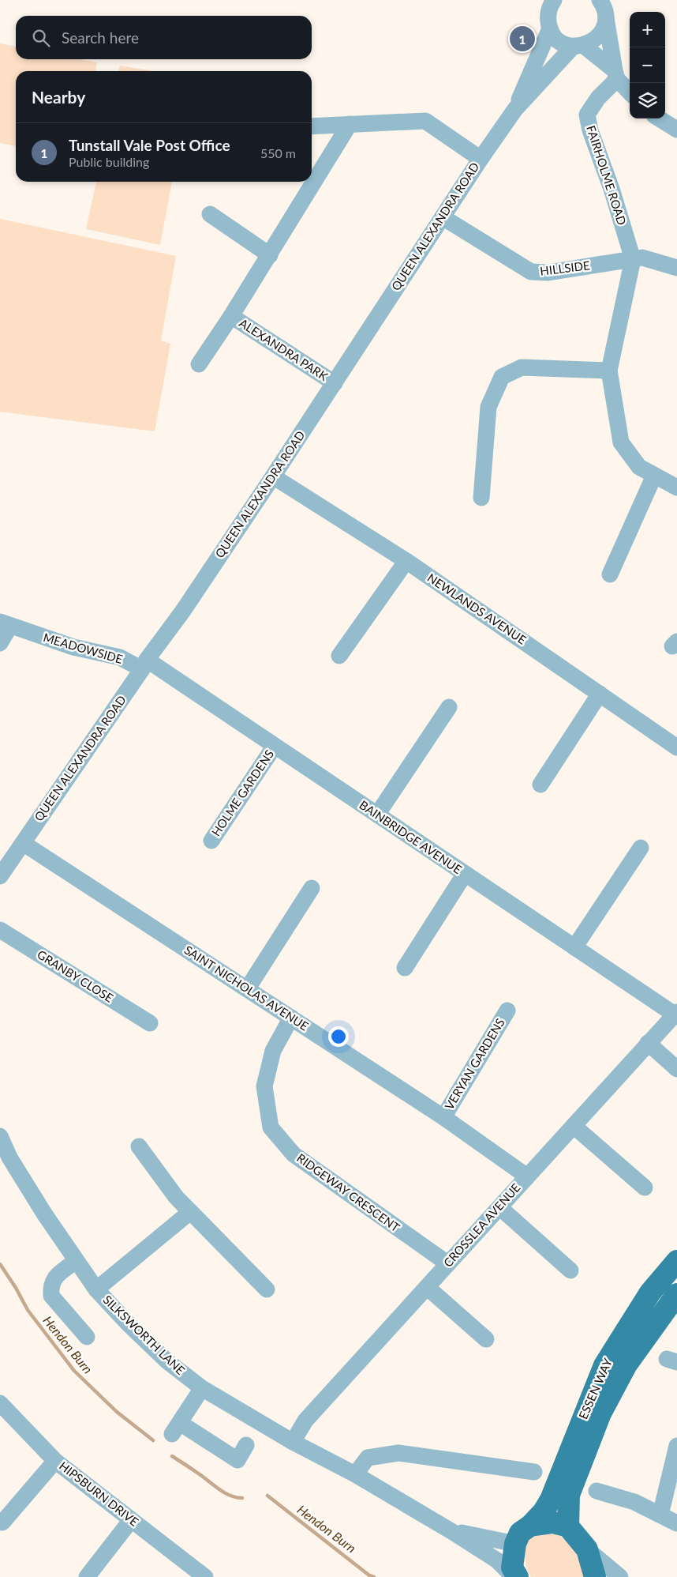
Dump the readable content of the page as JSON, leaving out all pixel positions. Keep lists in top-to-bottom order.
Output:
{
  "streets": {
    "main road": ["ESSEN WAY"],
    "street": [
      "FAIRHOLME ROAD",
      "QUEEN ALEXANDRA ROAD",
      "HILLSIDE",
      "ALEXANDRA PARK",
      "NEWLANDS AVENUE",
      "MEADOWSIDE",
      "HOLME GARDENS",
      "BAINBRIDGE AVENUE",
      "GRANBY CLOSE",
      "SAINT NICHOLAS AVENUE",
      "VERYAN GARDENS",
      "RIDGEWAY CRESCENT",
      "CROSSLEA AVENUE",
      "SILKSWORTH LANE",
      "HIPSBURN DRIVE"
    ]
  },
  "crossings": [
    ["FAIRHOLME ROAD", "HILLSIDE"],
    ["QUEEN ALEXANDRA ROAD", "HILLSIDE"],
    ["QUEEN ALEXANDRA ROAD", "ALEXANDRA PARK"],
    ["QUEEN ALEXANDRA ROAD", "NEWLANDS AVENUE"],
    ["QUEEN ALEXANDRA ROAD", "MEADOWSIDE"],
    ["QUEEN ALEXANDRA ROAD", "BAINBRIDGE AVENUE"],
    ["QUEEN ALEXANDRA ROAD", "SAINT NICHOLAS AVENUE"],
    ["MEADOWSIDE", "BAINBRIDGE AVENUE"],
    ["HOLME GARDENS", "BAINBRIDGE AVENUE"],
    ["BAINBRIDGE AVENUE", "CROSSLEA AVENUE"],
    ["SAINT NICHOLAS AVENUE", "VERYAN GARDENS"],
    ["SAINT NICHOLAS AVENUE", "RIDGEWAY CRESCENT"],
    ["SAINT NICHOLAS AVENUE", "CROSSLEA AVENUE"],
    ["RIDGEWAY CRESCENT", "CROSSLEA AVENUE"],
    ["CROSSLEA AVENUE", "SILKSWORTH LANE"],
    ["SILKSWORTH LANE", "ESSEN WAY"]
  ],
  "water": ["Hendon Burn"],
  "page": {
    "map_buttons": ["+", "−"],
    "search": "Search here",
    "pins": "1",
    "heading": "Nearby",
    "list": [
      {
        "mark": "1",
        "name": "Tunstall Vale Post Office",
        "note": "Public building",
        "value": "550 m"
      }
    ]
  }
}
